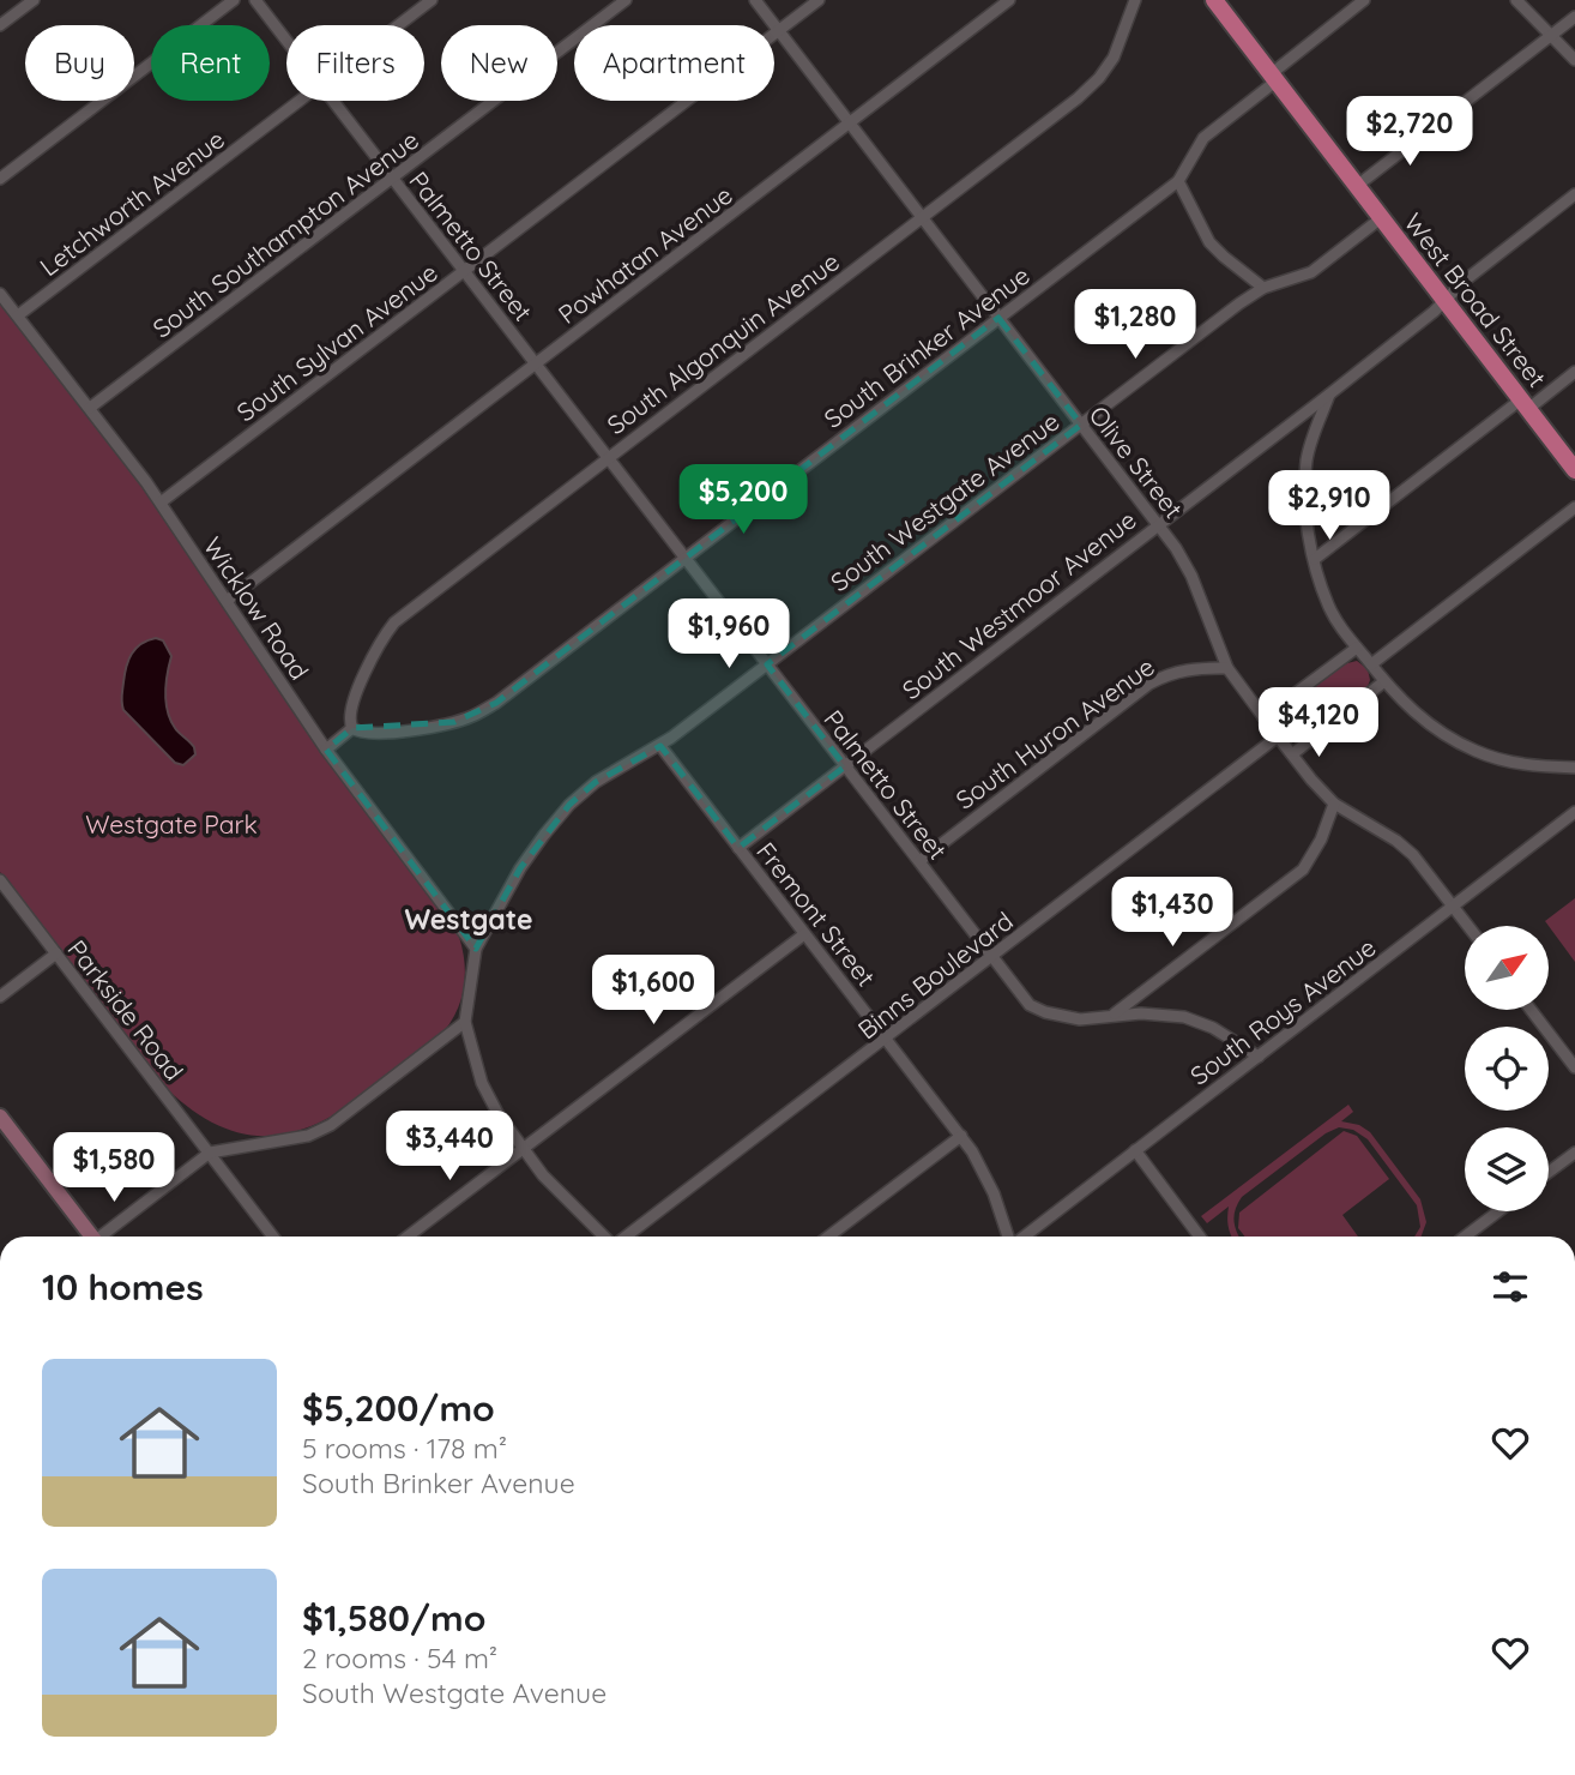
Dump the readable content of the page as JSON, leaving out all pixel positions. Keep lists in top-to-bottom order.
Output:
{
  "streets": {
    "main road": ["West Broad Street"],
    "street": [
      "Letchworth Avenue",
      "South Southampton Avenue",
      "Palmetto Street",
      "Powhatan Avenue",
      "South Sylvan Avenue",
      "South Algonquin Avenue",
      "South Brinker Avenue",
      "Olive Street",
      "South Westgate Avenue",
      "South Westmoor Avenue",
      "Wicklow Road",
      "South Huron Avenue",
      "Fremont Street",
      "Binns Boulevard",
      "Parkside Road",
      "South Roys Avenue"
    ]
  },
  "crossings": [
    ["Letchworth Avenue", "Wicklow Road"],
    ["South Southampton Avenue", "Palmetto Street"],
    ["South Southampton Avenue", "Wicklow Road"],
    ["Palmetto Street", "Powhatan Avenue"],
    ["Palmetto Street", "South Sylvan Avenue"],
    ["Palmetto Street", "South Algonquin Avenue"],
    ["Palmetto Street", "South Brinker Avenue"],
    ["Palmetto Street", "South Westgate Avenue"],
    ["Palmetto Street", "South Westmoor Avenue"],
    ["Palmetto Street", "South Huron Avenue"],
    ["Palmetto Street", "Binns Boulevard"],
    ["Palmetto Street", "South Roys Avenue"],
    ["Powhatan Avenue", "Olive Street"],
    ["Powhatan Avenue", "Wicklow Road"],
    ["West Broad Street", "South Brinker Avenue"],
    ["West Broad Street", "South Westgate Avenue"],
    ["West Broad Street", "South Westmoor Avenue"],
    ["South Sylvan Avenue", "Olive Street"],
    ["South Sylvan Avenue", "Wicklow Road"],
    ["South Algonquin Avenue", "South Brinker Avenue"],
    ["South Algonquin Avenue", "Olive Street"],
    ["South Brinker Avenue", "Olive Street"],
    ["Olive Street", "South Westgate Avenue"],
    ["Olive Street", "South Westmoor Avenue"],
    ["Olive Street", "South Huron Avenue"],
    ["Olive Street", "Binns Boulevard"],
    ["Olive Street", "South Roys Avenue"],
    ["South Westgate Avenue", "Wicklow Road"],
    ["South Westgate Avenue", "Fremont Street"],
    ["South Westmoor Avenue", "Fremont Street"],
    ["Fremont Street", "Binns Boulevard"]
  ],
  "districts": ["Westgate"],
  "parks": ["Westgate Park"],
  "north": "top right",
  "page": {
    "chip": [
      "Buy",
      "Rent",
      "Filters",
      "New",
      "Apartment"
    ],
    "price": [
      "$2,720",
      "$1,280",
      "$5,200",
      "$2,910",
      "$1,960",
      "$4,120",
      "$1,430",
      "$1,600",
      "$3,440",
      "$1,580"
    ],
    "heading": "10 homes",
    "list": [
      {
        "name": "$5,200/mo",
        "note": "5 rooms · 178 m² · South Brinker Avenue"
      },
      {
        "name": "$1,580/mo",
        "note": "2 rooms · 54 m² · South Westgate Avenue"
      }
    ]
  }
}
